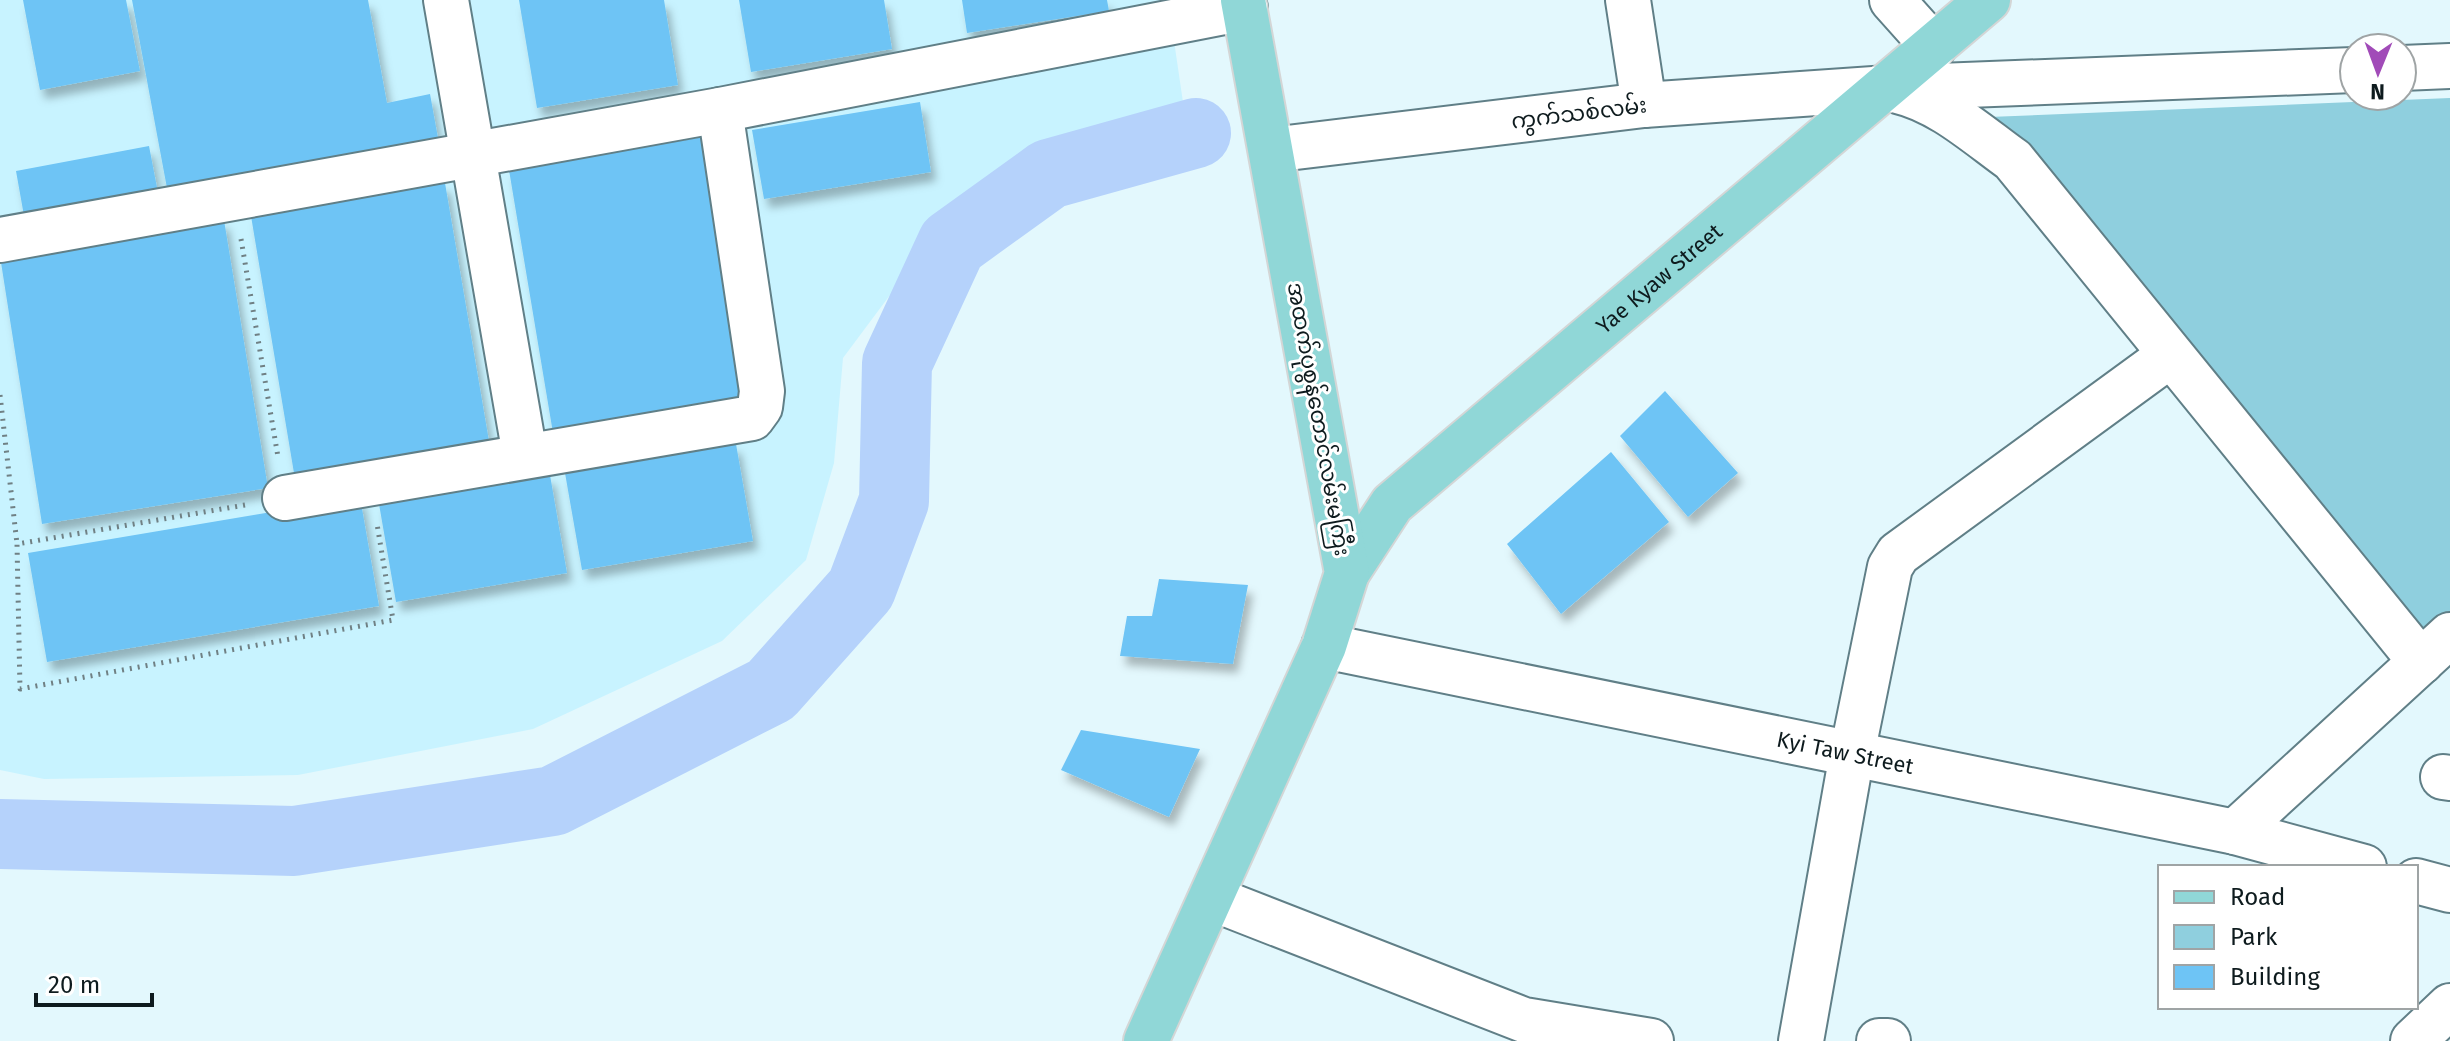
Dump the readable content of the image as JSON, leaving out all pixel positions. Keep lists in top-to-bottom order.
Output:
{
  "streets": {
    "main road": ["Yae Kyaw Street", "အထက်ပုစွန်တောင်လမ်းမကြီး"],
    "street": ["ကွက်သစ်လမ်း", "Kyi Taw Street"]
  },
  "crossings": [
    ["ကွက်သစ်လမ်း", "Yae Kyaw Street"],
    ["ကွက်သစ်လမ်း", "အထက်ပုစွန်တောင်လမ်းမကြီး"],
    ["Yae Kyaw Street", "အထက်ပုစွန်တောင်လမ်းမကြီး"],
    ["အထက်ပုစွန်တောင်လမ်းမကြီး", "Kyi Taw Street"]
  ],
  "legend": ["Road", "Park", "Building"],
  "scale_bar": "20 m",
  "north": "bottom"
}
